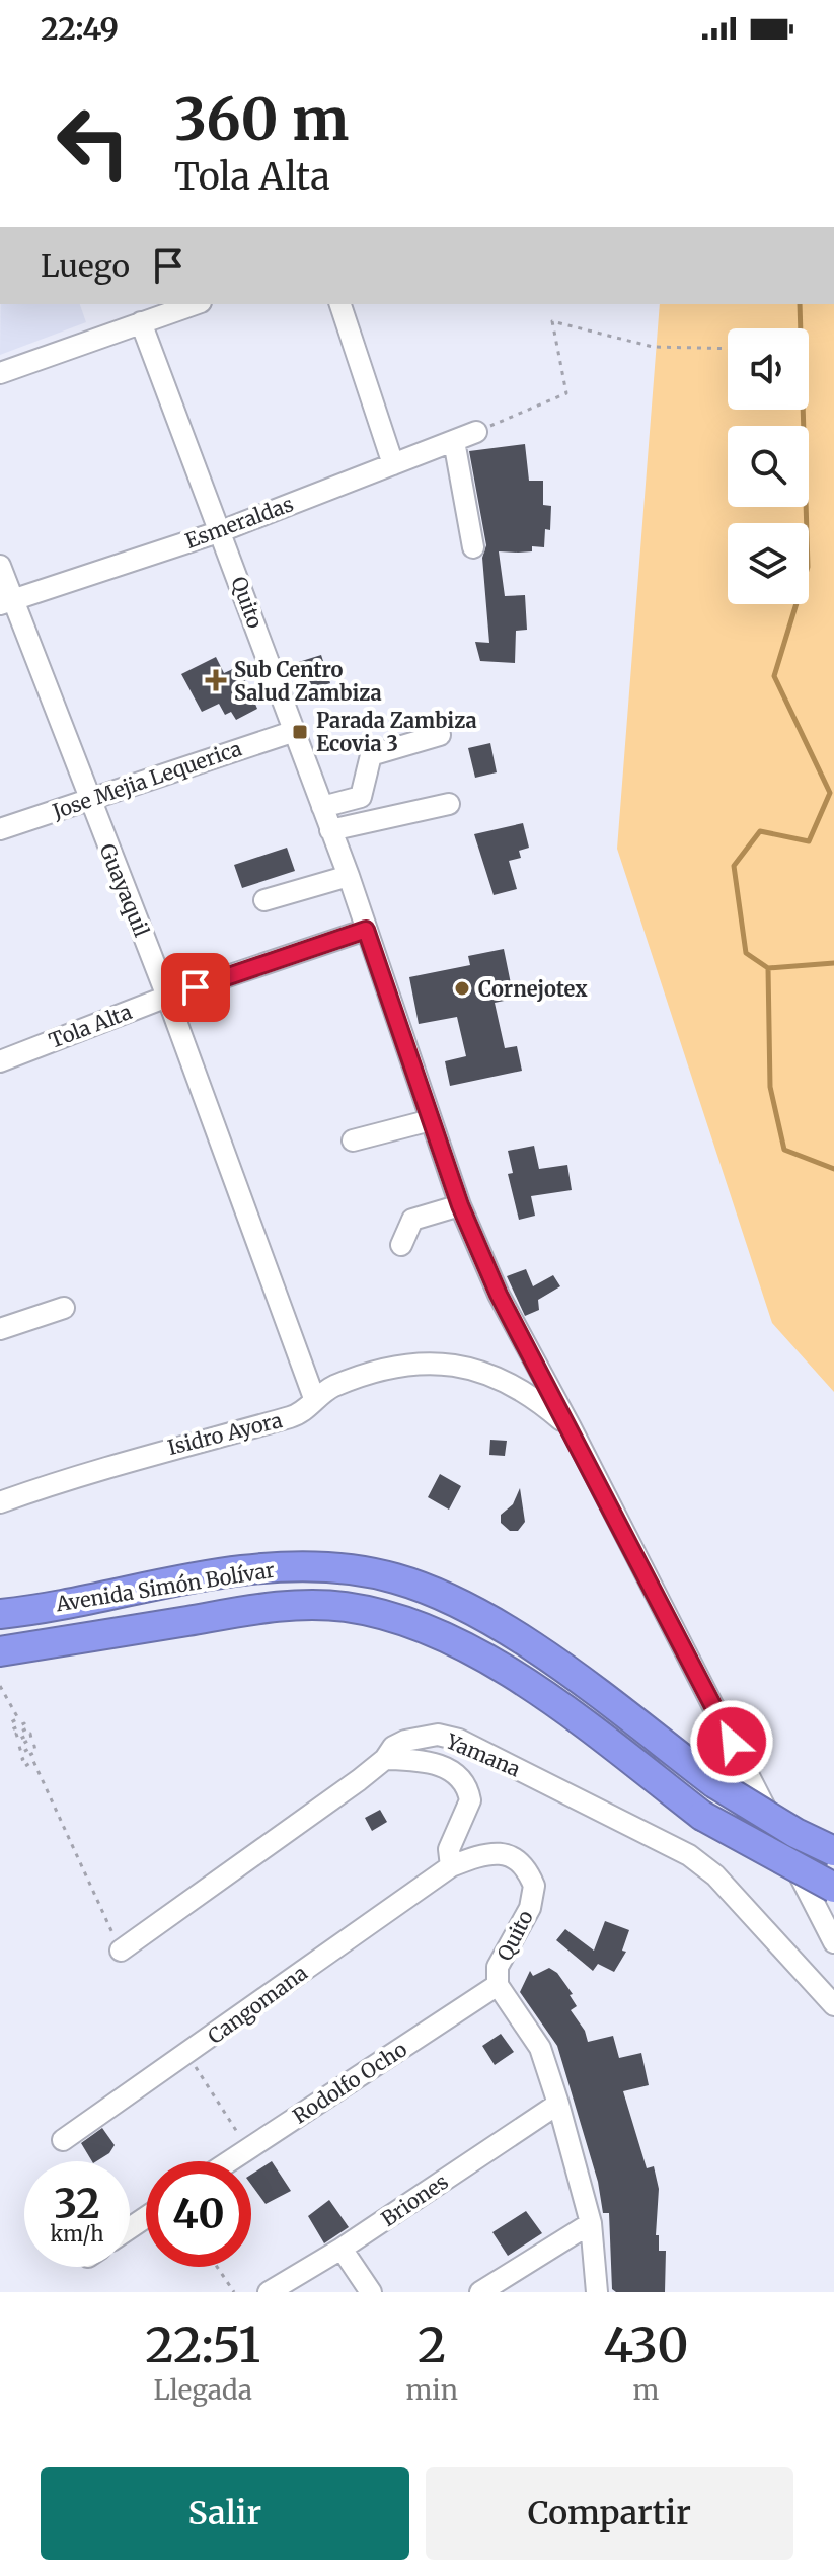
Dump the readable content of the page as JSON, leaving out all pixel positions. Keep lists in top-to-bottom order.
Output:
{
  "streets": {
    "highway": ["Avenida Simón Bolívar"],
    "street": [
      "Esmeraldas",
      "Quito",
      "Jose Mejia Lequerica",
      "Guayaquil",
      "Tola Alta",
      "Isidro Ayora",
      "Yamana",
      "Cangomana",
      "Rodolfo Ocho",
      "Briones"
    ]
  },
  "crossings": [
    ["Esmeraldas", "Quito"],
    ["Esmeraldas", "Guayaquil"],
    ["Quito", "Jose Mejia Lequerica"],
    ["Quito", "Tola Alta"],
    ["Quito", "Isidro Ayora"],
    ["Quito", "Cangomana"],
    ["Quito", "Rodolfo Ocho"],
    ["Quito", "Briones"],
    ["Jose Mejia Lequerica", "Guayaquil"],
    ["Guayaquil", "Tola Alta"],
    ["Guayaquil", "Isidro Ayora"]
  ],
  "places": {
    "health": ["Sub Centro Salud Zambiza"],
    "transit": ["Parada Zambiza Ecovia 3"],
    "other": ["Cornejotex"]
  },
  "page": {
    "status": "22:49",
    "turn": ["360 m", "Tola Alta"],
    "then": "Luego",
    "speed": "32 km/h",
    "limit": "40",
    "eta": [
      "22:51",
      "Llegada",
      "2",
      "min",
      "430",
      "m"
    ],
    "buttons": ["Salir", "Compartir"]
  }
}
